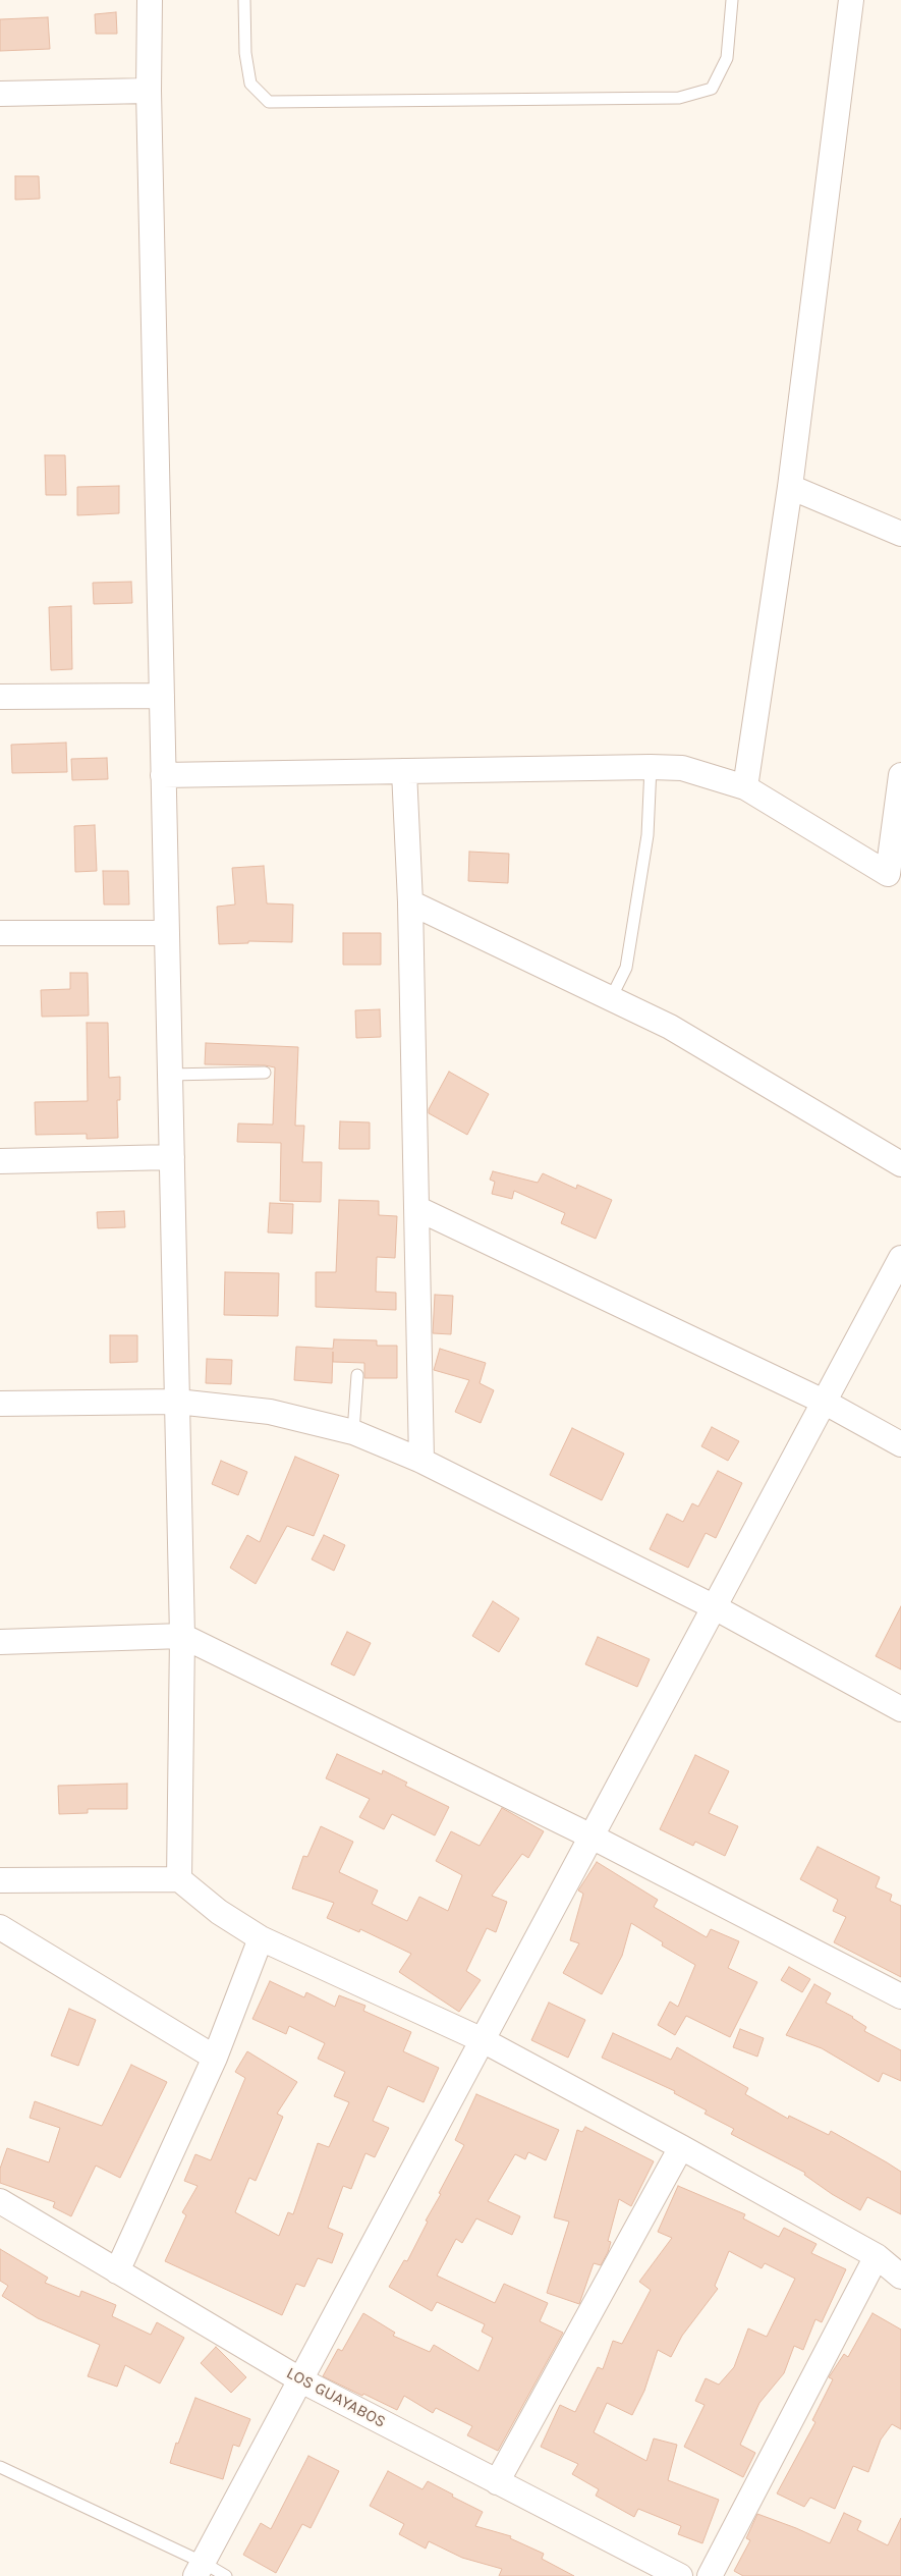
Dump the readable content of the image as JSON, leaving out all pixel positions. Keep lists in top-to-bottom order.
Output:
{
  "streets": {
    "street": ["LOS GUAYABOS"]
  }
}
